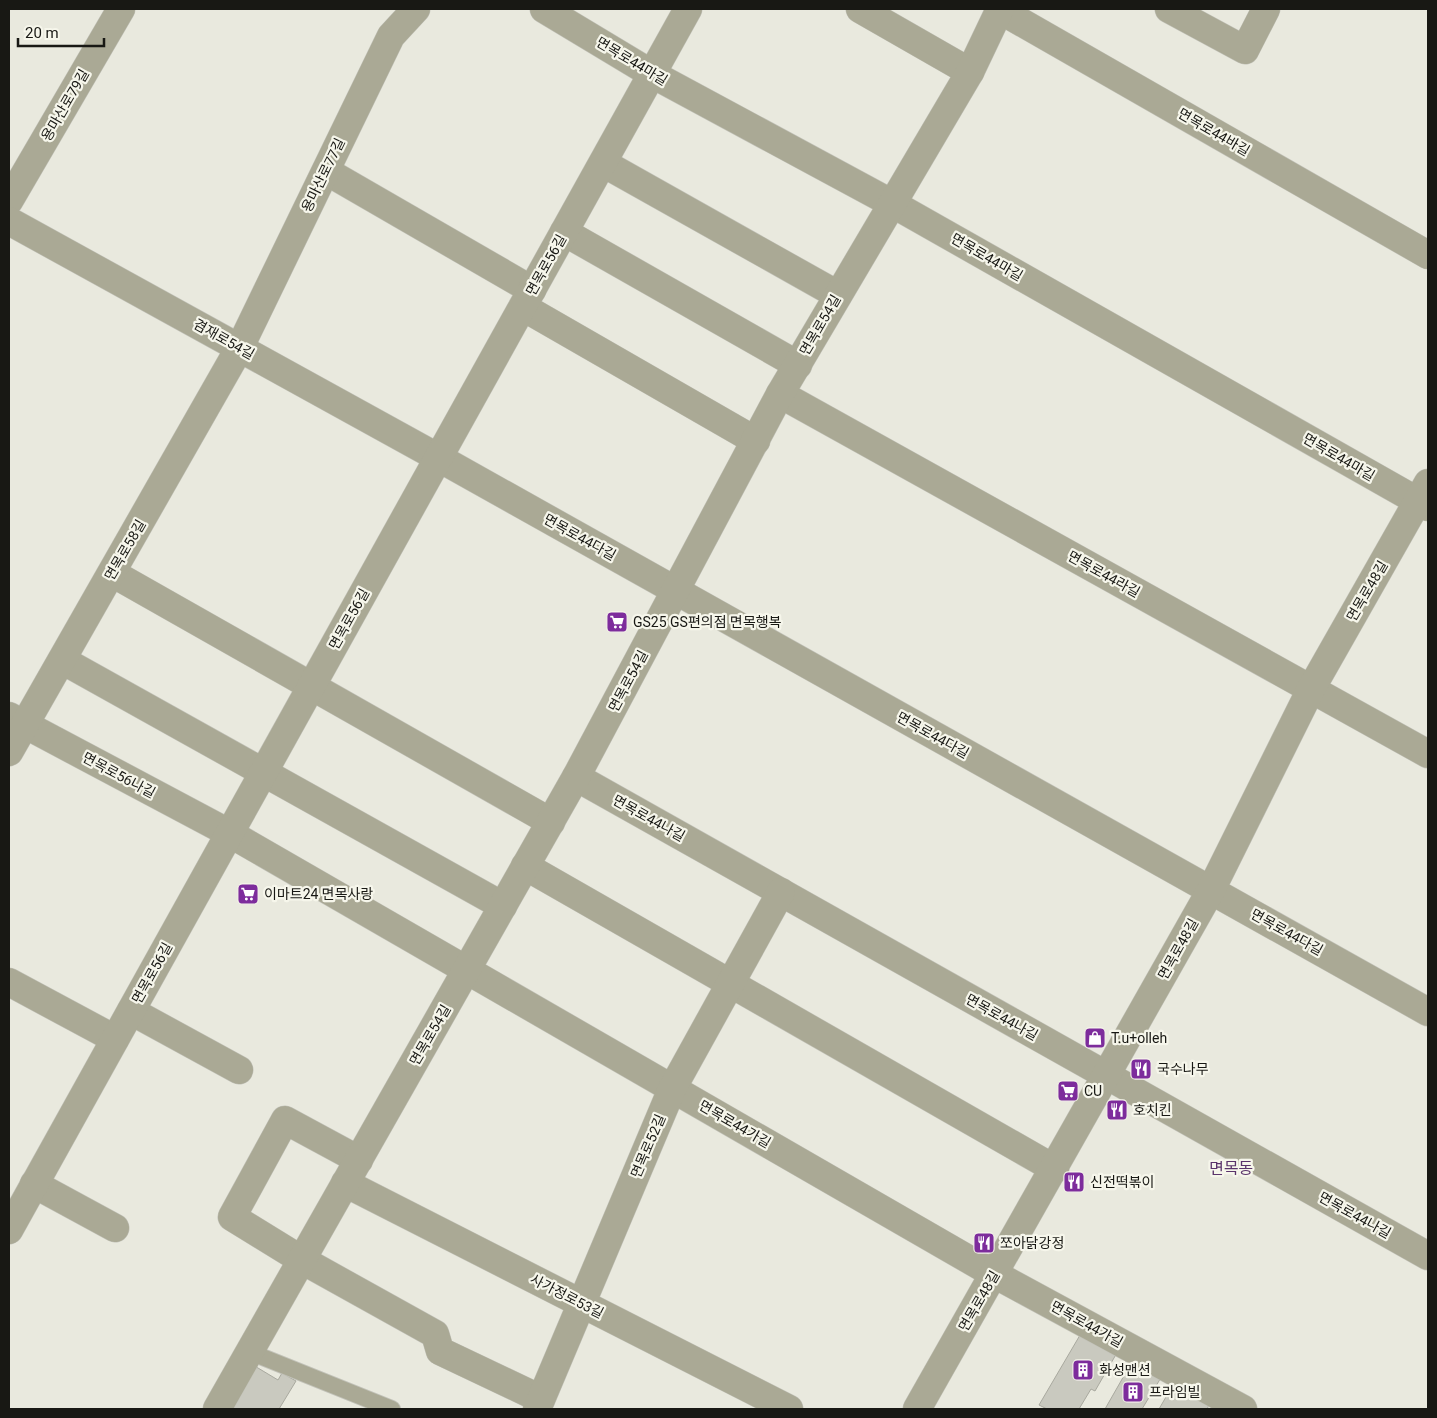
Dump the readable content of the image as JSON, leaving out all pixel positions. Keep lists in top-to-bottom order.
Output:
{
  "streets": {
    "street": [
      "면목로44마길",
      "용마산로79길",
      "면목로44바길",
      "용마산로77길",
      "면목로56길",
      "면목로54길",
      "겸재로54길",
      "면목로44다길",
      "면목로58길",
      "면목로44라길",
      "면목로48길",
      "면목로56나길",
      "면목로44나길",
      "면목로44가길",
      "면목로52길",
      "사가정로53길"
    ]
  },
  "crossings": [
    ["면목로44마길", "면목로56길"],
    ["면목로44마길", "면목로54길"],
    ["면목로44마길", "면목로48길"],
    ["면목로44바길", "면목로54길"],
    ["용마산로77길", "겸재로54길"],
    ["용마산로77길", "면목로58길"],
    ["면목로56길", "겸재로54길"],
    ["면목로56길", "면목로44다길"],
    ["면목로56길", "면목로56나길"],
    ["면목로56길", "면목로44가길"],
    ["면목로54길", "면목로44다길"],
    ["면목로54길", "면목로44라길"],
    ["면목로54길", "면목로44나길"],
    ["면목로54길", "면목로44가길"],
    ["면목로54길", "사가정로53길"],
    ["겸재로54길", "면목로44다길"],
    ["겸재로54길", "면목로58길"],
    ["면목로44다길", "면목로48길"],
    ["면목로58길", "면목로56나길"],
    ["면목로44라길", "면목로48길"],
    ["면목로48길", "면목로44나길"],
    ["면목로48길", "면목로44가길"],
    ["면목로56나길", "면목로44가길"],
    ["면목로44나길", "면목로52길"],
    ["면목로44가길", "면목로52길"],
    ["면목로52길", "사가정로53길"]
  ],
  "districts": ["면목동"],
  "places": {
    "supermarket": ["GS25 GS편의점 면목행복", "이마트24 면목사랑", "CU"],
    "shop": ["T.u+olleh"],
    "restaurant": [
      "국수나무",
      "호치킨",
      "신전떡볶이",
      "쪼아닭강정"
    ],
    "building": ["화성맨션", "프라임빌"]
  },
  "scale_bar": "20 m"
}
